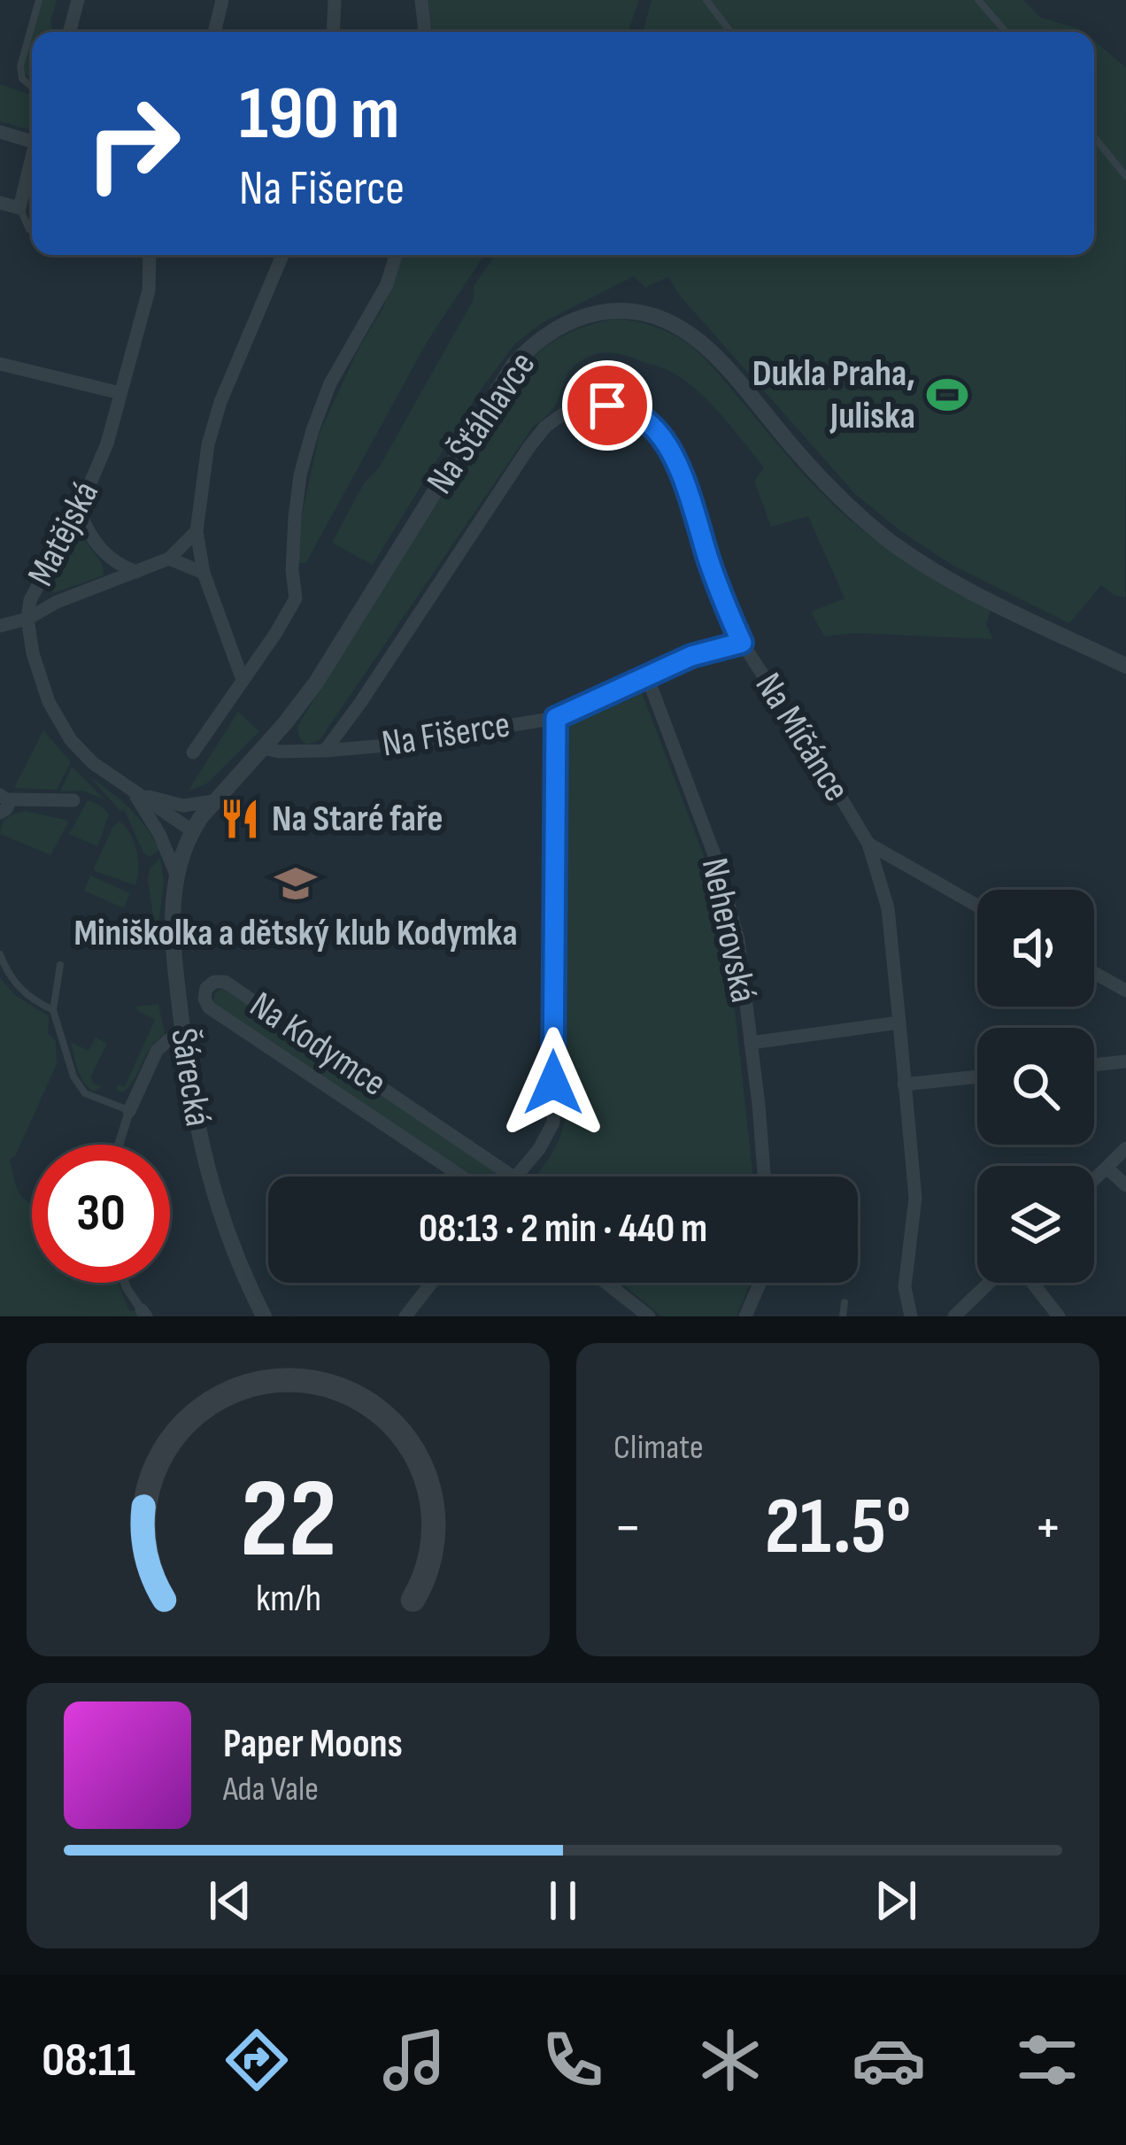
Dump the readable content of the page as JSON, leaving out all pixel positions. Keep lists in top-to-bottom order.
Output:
{
  "streets": {
    "street": [
      "Na Šťáhlavce",
      "Matějská",
      "Na Fišerce",
      "Na Míčánce",
      "Neherovská",
      "Na Kodymce",
      "Šárecká"
    ]
  },
  "crossings": [
    ["Na Šťáhlavce", "Matějská"],
    ["Na Šťáhlavce", "Na Fišerce"],
    ["Na Šťáhlavce", "Šárecká"],
    ["Matějská", "Šárecká"],
    ["Na Fišerce", "Na Míčánce"],
    ["Na Fišerce", "Neherovská"]
  ],
  "places": {
    "sports": ["Dukla Praha, Juliska"],
    "restaurant": ["Na Staré faře"],
    "school or university": ["Miniškolka a dětský klub Kodymka"]
  },
  "page": {
    "turn": ["190 m", "Na Fišerce"],
    "limit": "30",
    "trip": "08:13 · 2 min · 440 m",
    "tile": "Climate",
    "heat": ["−", "21.5°", "+"],
    "song": ["Paper Moons", "Ada Vale"],
    "tabs": "08:11",
    "gauge": ["22", "km/h"]
  }
}
